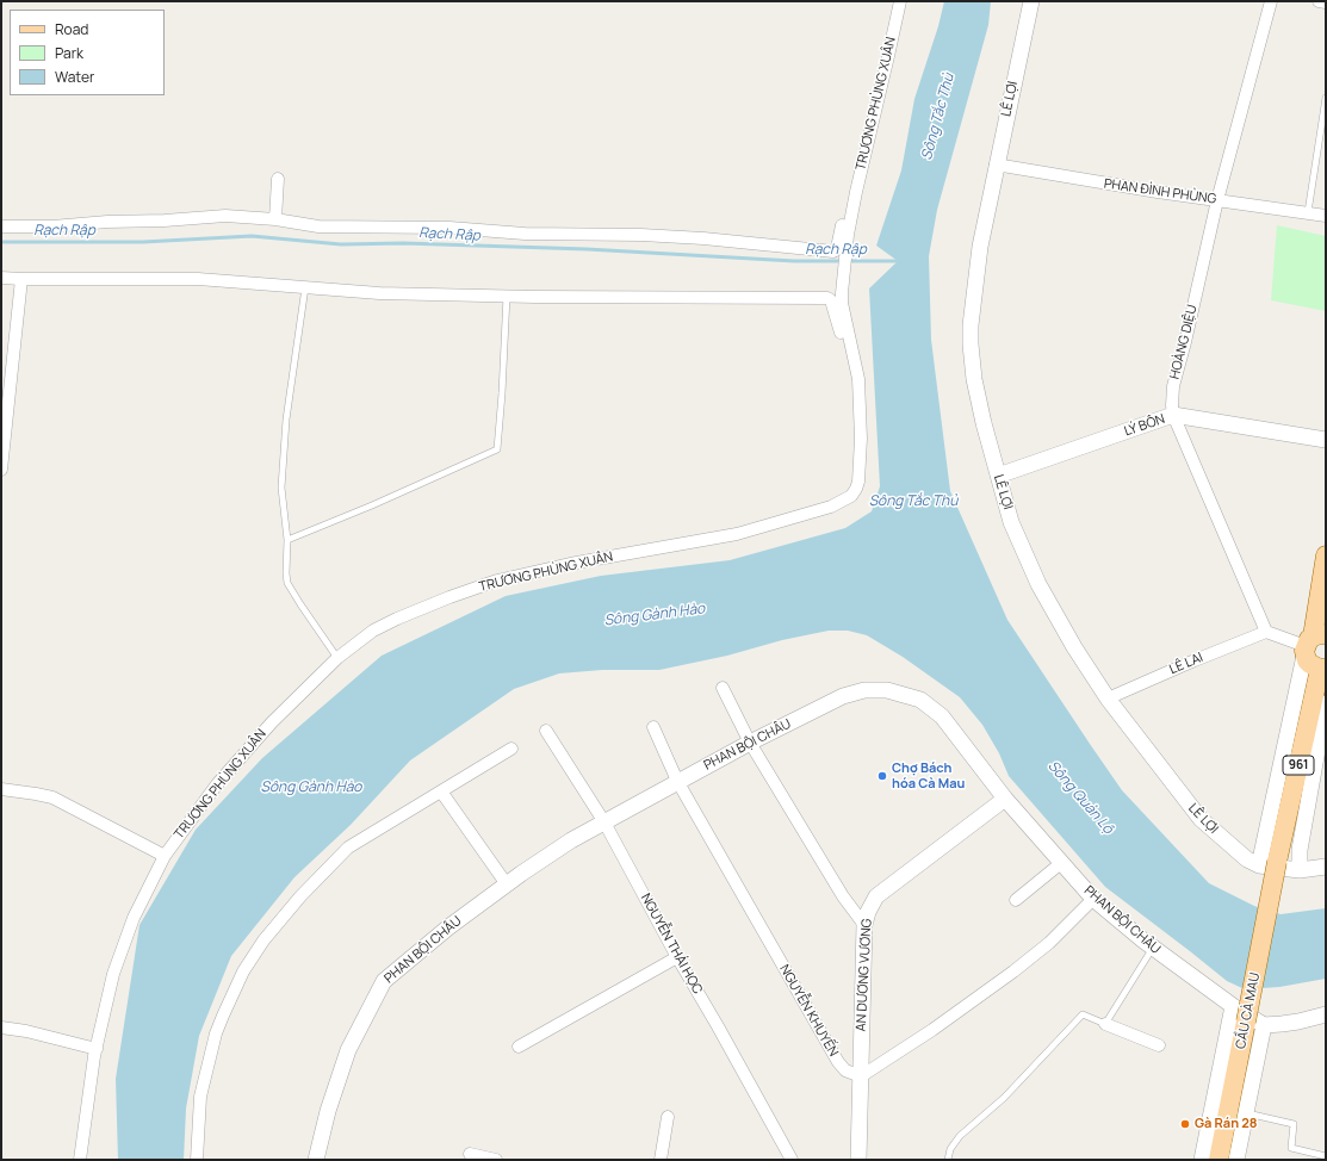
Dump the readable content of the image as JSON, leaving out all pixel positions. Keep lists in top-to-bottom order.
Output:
{
  "streets": {
    "main road": ["961", "CẦU CÀ MAU"],
    "street": [
      "LÊ LỢI",
      "TRƯƠNG PHÙNG XUÂN",
      "PHAN ĐÌNH PHÙNG",
      "HOÀNG DIỆU",
      "LÝ BÔN",
      "LÊ LAI",
      "PHAN BỘI CHÂU",
      "NGUYỄN THÁI HỌC",
      "AN DƯƠNG VƯƠNG",
      "NGUYỄN KHUYẾN"
    ]
  },
  "crossings": [
    ["LÊ LỢI", "PHAN ĐÌNH PHÙNG"],
    ["LÊ LỢI", "LÝ BÔN"],
    ["LÊ LỢI", "LÊ LAI"],
    ["LÊ LỢI", "961"],
    ["LÊ LỢI", "CẦU CÀ MAU"],
    ["PHAN ĐÌNH PHÙNG", "HOÀNG DIỆU"],
    ["HOÀNG DIỆU", "LÝ BÔN"],
    ["HOÀNG DIỆU", "LÊ LAI"],
    ["PHAN BỘI CHÂU", "NGUYỄN THÁI HỌC"],
    ["PHAN BỘI CHÂU", "AN DƯƠNG VƯƠNG"],
    ["PHAN BỘI CHÂU", "NGUYỄN KHUYẾN"],
    ["PHAN BỘI CHÂU", "CẦU CÀ MAU"],
    ["961", "CẦU CÀ MAU"],
    ["AN DƯƠNG VƯƠNG", "NGUYỄN KHUYẾN"]
  ],
  "water": [
    "Sông Tắc Thủ",
    "Rạch Rập",
    "Sông Gành Hào",
    "Sông Quản Lộ"
  ],
  "places": ["Chợ Bách hóa Cà Mau", "Gà Rán 28"],
  "legend": ["Road", "Park", "Water"]
}
